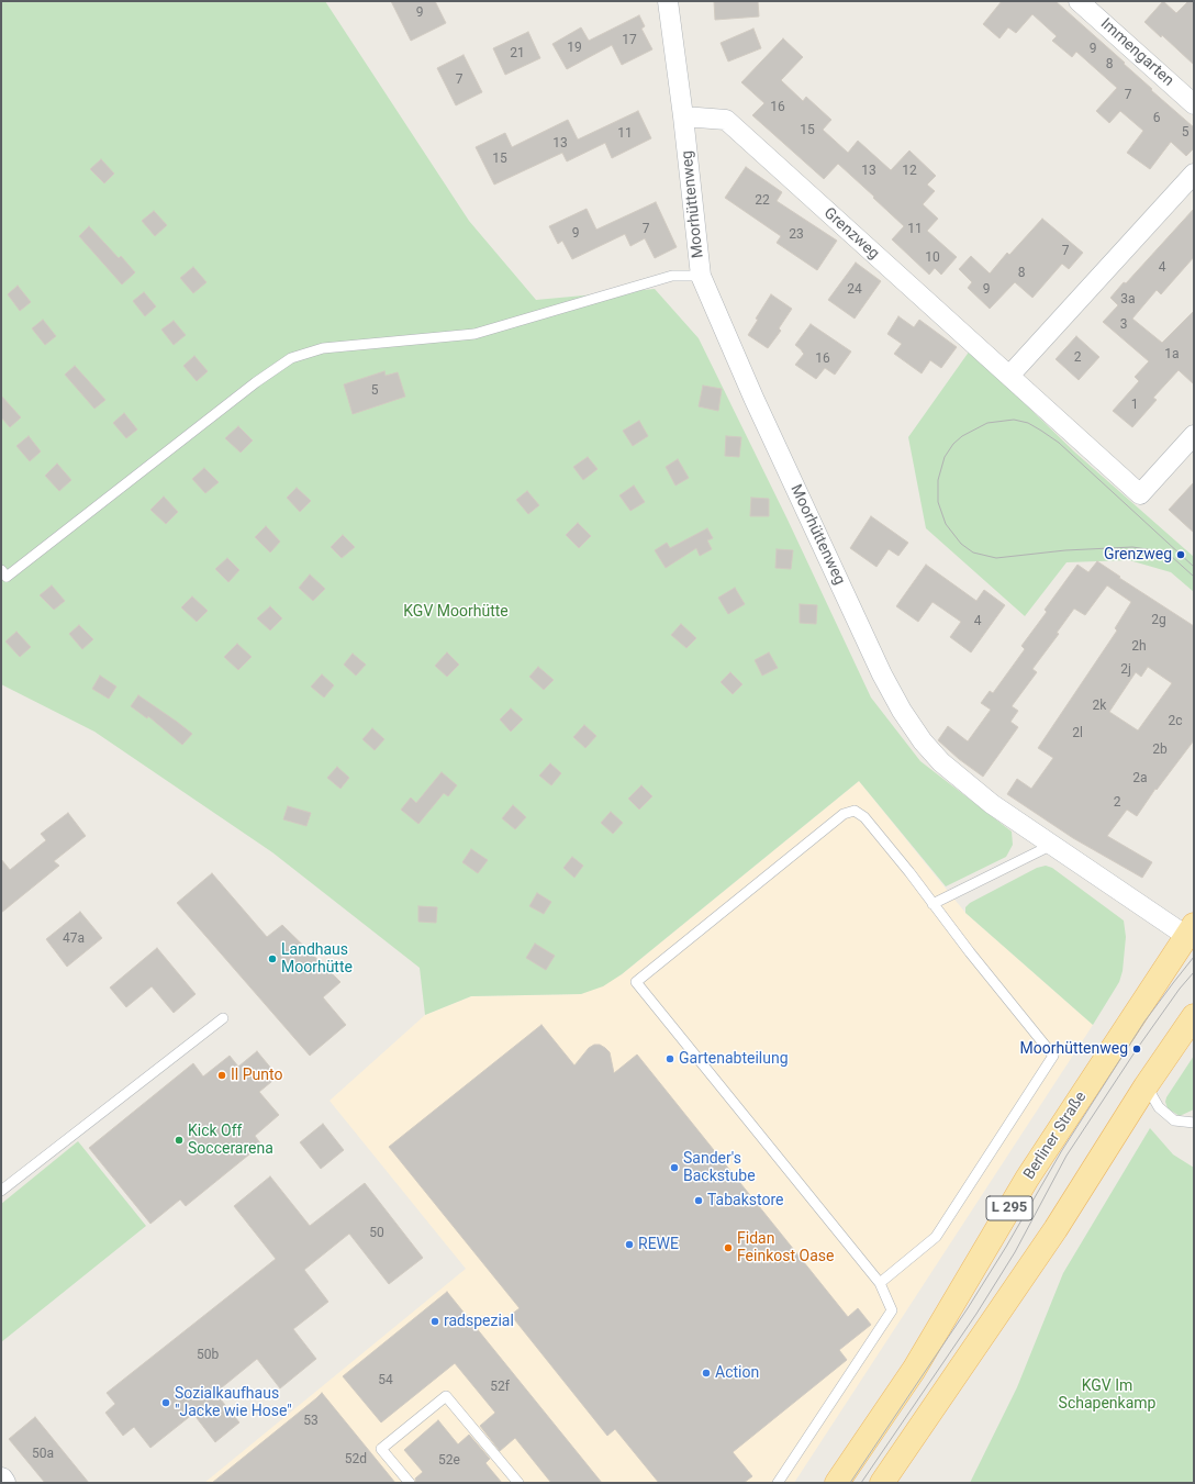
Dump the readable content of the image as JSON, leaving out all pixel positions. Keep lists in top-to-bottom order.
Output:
{
  "streets": {
    "main road": ["Berliner Straße", "L 295"],
    "street": ["Immengarten", "Moorhüttenweg", "Grenzweg"]
  },
  "crossings": [
    ["Moorhüttenweg", "Grenzweg"],
    ["Moorhüttenweg", "Berliner Straße"]
  ],
  "parks": ["KGV Moorhütte", "KGV Im Schapenkamp"],
  "places": [
    "Grenzweg",
    "Landhaus Moorhütte",
    "Moorhüttenweg",
    "Gartenabteilung",
    "Il Punto",
    "Kick Off Soccerarena",
    "Sander's Backstube",
    "Tabakstore",
    "REWE",
    "Fidan Feinkost Oase",
    "radspezial",
    "Action",
    "Sozialkaufhaus \"Jacke wie Hose\""
  ],
  "house_numbers": [
    "9",
    "17",
    "19",
    "9",
    "21",
    "8",
    "7",
    "7",
    "16",
    "6",
    "15",
    "5",
    "11",
    "13",
    "15",
    "13",
    "12",
    "22",
    "7",
    "11",
    "9",
    "23",
    "7",
    "10",
    "4",
    "8",
    "24",
    "9",
    "3a",
    "3",
    "1a",
    "2",
    "16",
    "5",
    "1",
    "2g",
    "4",
    "2h",
    "2j",
    "2k",
    "2c",
    "2l",
    "2b",
    "2a",
    "2",
    "47a",
    "50",
    "50b",
    "54",
    "52f",
    "53",
    "50a",
    "52d",
    "52e"
  ]
}
